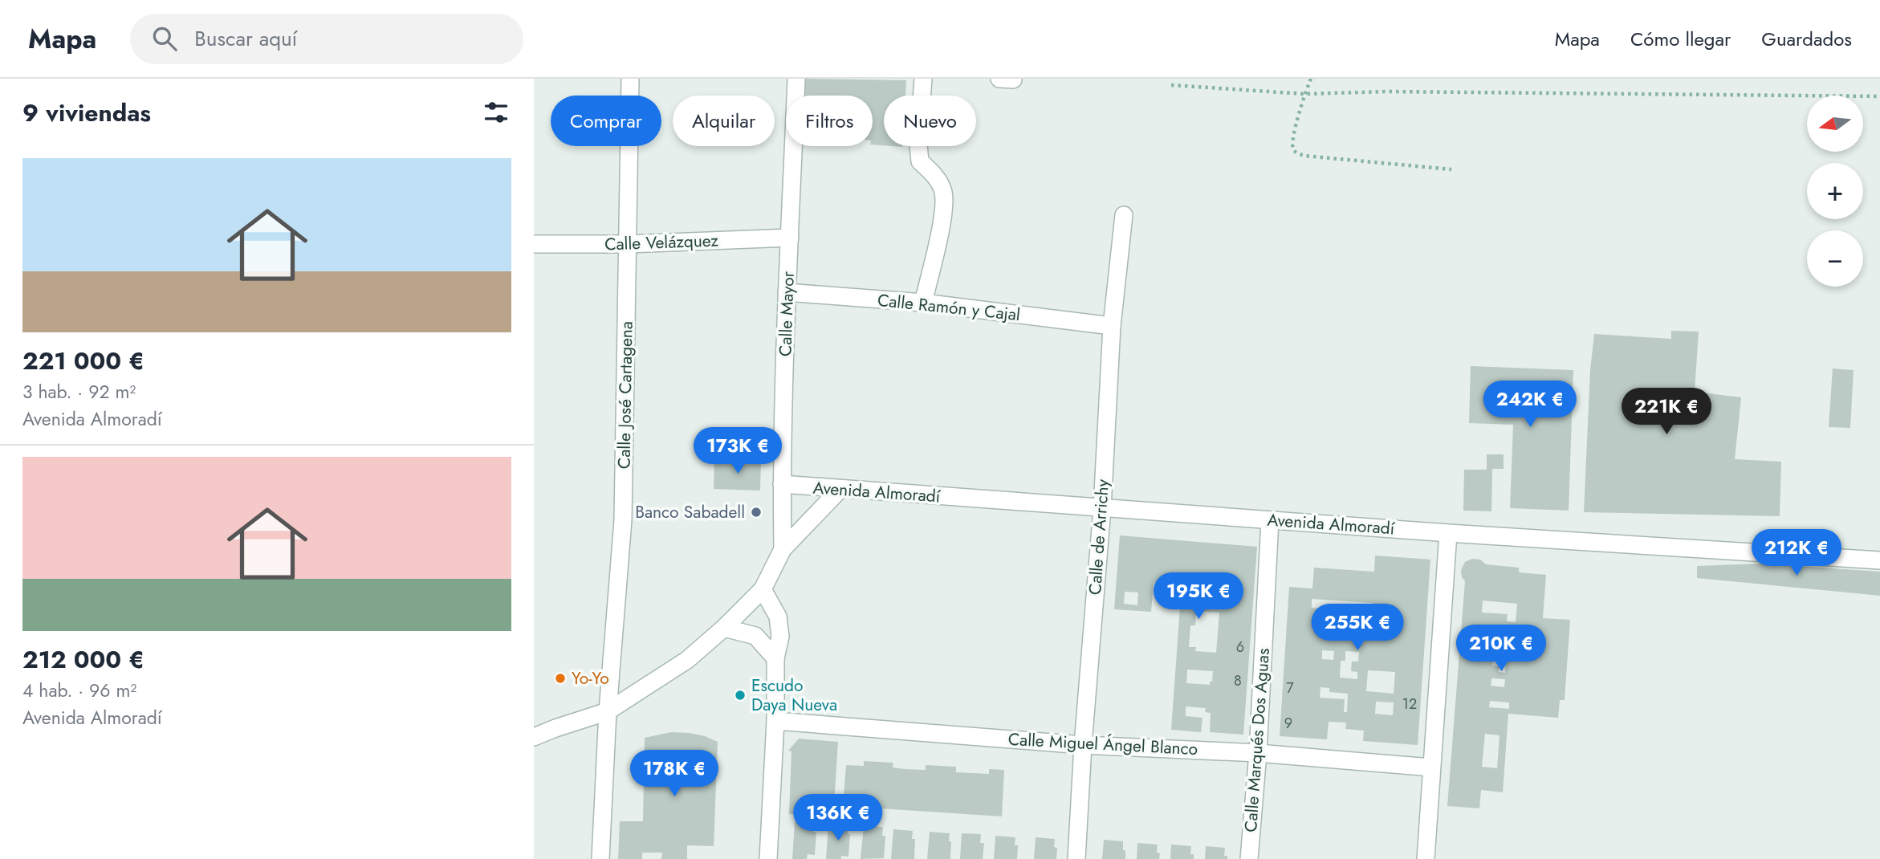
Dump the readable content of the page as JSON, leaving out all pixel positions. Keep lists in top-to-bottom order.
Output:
{
  "streets": {
    "street": [
      "Calle Velázquez",
      "Calle Ramón y Cajal",
      "Calle Mayor",
      "Calle José Cartagena",
      "Avenida Almoradí",
      "Calle de Arrichy",
      "Calle Marqués Dos Aguas",
      "Calle Miguel Ángel Blanco"
    ]
  },
  "crossings": [
    ["Calle Velázquez", "Calle Mayor"],
    ["Calle Velázquez", "Calle José Cartagena"],
    ["Calle Ramón y Cajal", "Calle Mayor"],
    ["Calle Ramón y Cajal", "Calle de Arrichy"],
    ["Calle Mayor", "Avenida Almoradí"],
    ["Avenida Almoradí", "Calle de Arrichy"],
    ["Avenida Almoradí", "Calle Marqués Dos Aguas"],
    ["Calle de Arrichy", "Calle Miguel Ángel Blanco"],
    ["Calle Marqués Dos Aguas", "Calle Miguel Ángel Blanco"]
  ],
  "places": ["Banco Sabadell", "Yo-Yo", "Escudo Daya Nueva"],
  "house_numbers": [
    "6",
    "8",
    "7",
    "12",
    "9"
  ],
  "north": "left",
  "page": {
    "header": "Mapa",
    "search": "Buscar aquí",
    "nav": ["Mapa", "Cómo llegar", "Guardados"],
    "heading": "9 viviendas",
    "map_buttons": ["+", "−"],
    "chip": [
      "Comprar",
      "Alquilar",
      "Filtros",
      "Nuevo"
    ],
    "list": [
      {
        "name": "221 000 €",
        "note": "3 hab. · 92 m² · Avenida Almoradí"
      },
      {
        "name": "212 000 €",
        "note": "4 hab. · 96 m² · Avenida Almoradí"
      }
    ],
    "price": [
      "242K €",
      "221K €",
      "173K €",
      "212K €",
      "195K €",
      "255K €",
      "210K €",
      "178K €",
      "136K €"
    ]
  }
}
